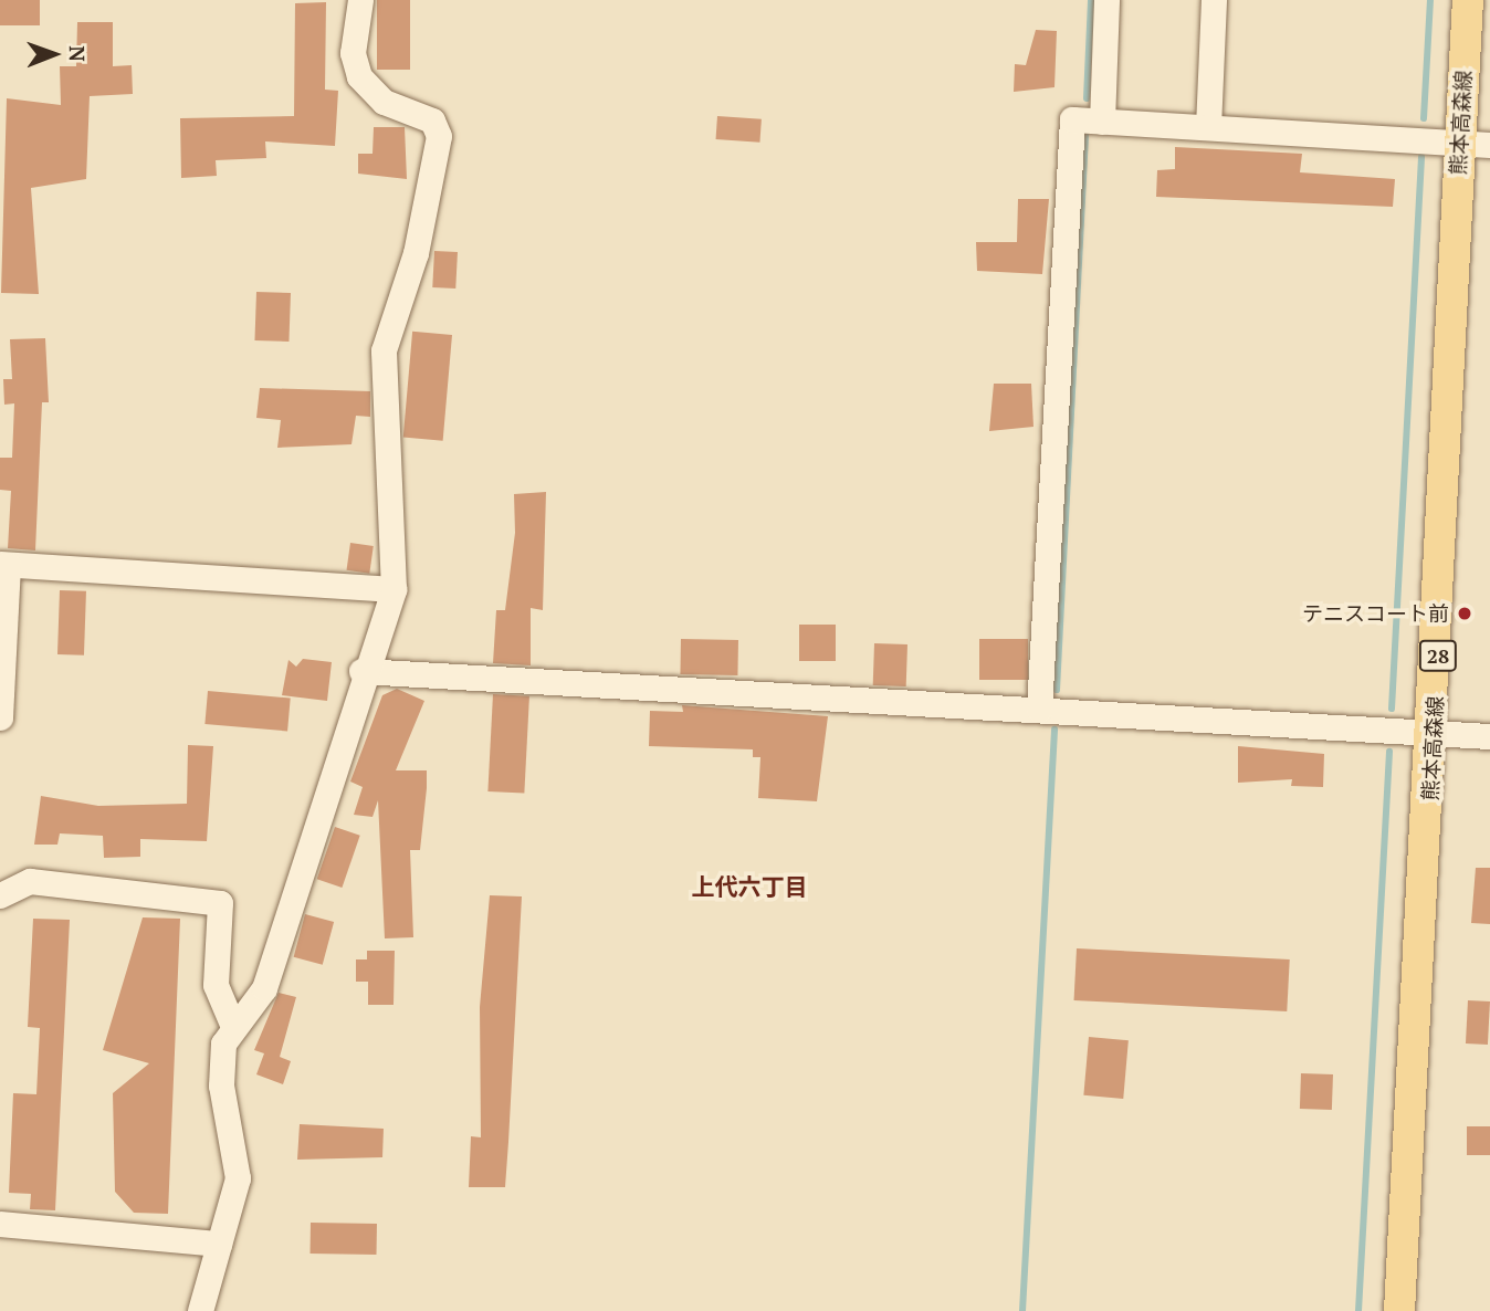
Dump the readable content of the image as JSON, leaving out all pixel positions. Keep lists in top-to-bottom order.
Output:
{
  "streets": {
    "main road": ["熊本高森線", "28"]
  },
  "districts": ["上代六丁目"],
  "places": ["テニスコート前"],
  "north": "right"
}
